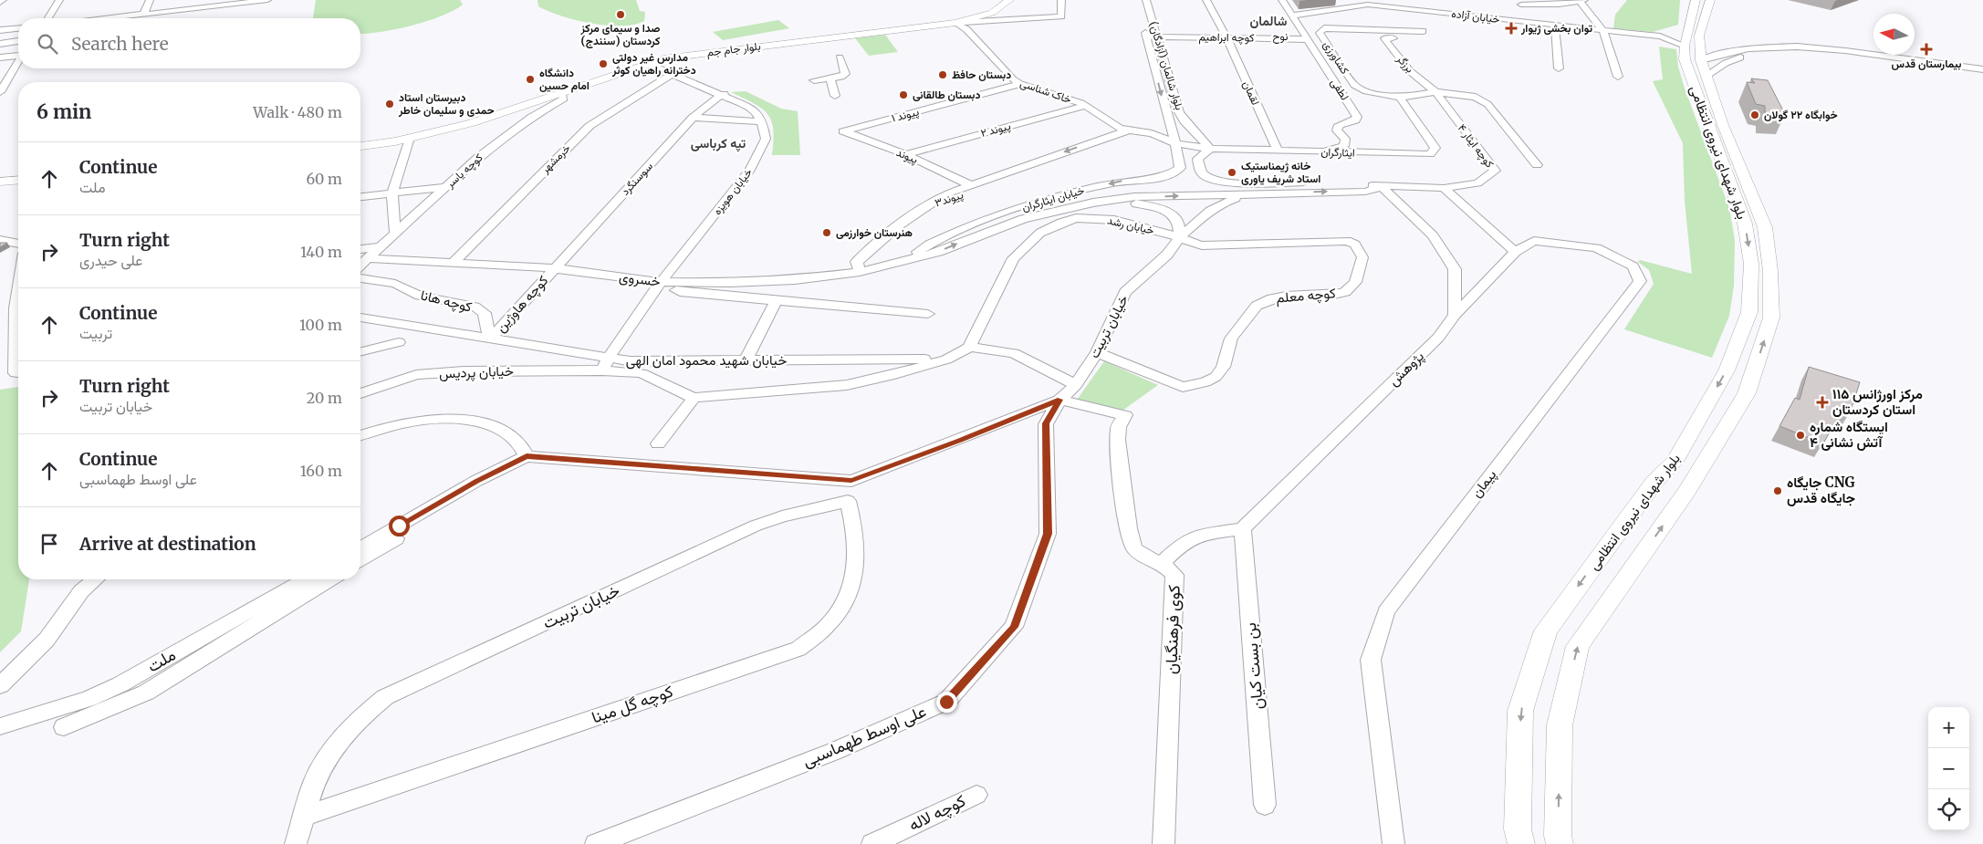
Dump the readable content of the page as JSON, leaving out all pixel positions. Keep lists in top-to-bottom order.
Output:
{
  "streets": {
    "main road": ["بلوار جام جم", "بلوار شهدای نیروی انتظامی"],
    "street": [
      "خیابان آزاده",
      "کوچه ابراهیم",
      "کشاورزی",
      "برزگر",
      "بلوار شالمان (آزادگان)",
      "لطفی",
      "خاک شناسی",
      "لقمان",
      "پیوند ۱",
      "پیوند ۲",
      "کوچه ایثار ۴",
      "ایثارگران",
      "پیوند",
      "خرمشهر",
      "کوچه یاسر",
      "سوسنگرد",
      "خیابان هویزه",
      "پیوند۳",
      "خیابان ایثارگران",
      "خیابان رشد",
      "خسروی",
      "کوچه معلم",
      "کوچه هانا",
      "کوچه هاوژین",
      "خیابان تربیت",
      "خیابان شهید محمود امان الهی",
      "پژوهش",
      "خیابان پردیس",
      "پیمان",
      "کوی فرهنگیان",
      "ملت",
      "بن بست کیان",
      "کوچه گل مینا",
      "علی اوسط طهماسبی",
      "کوچه لاله"
    ]
  },
  "crossings": [
    ["خیابان آزاده", "لطفی"],
    ["کوچه ابراهیم", "بلوار شالمان (آزادگان)"],
    ["کوچه ابراهیم", "لطفی"],
    ["کوچه ابراهیم", "لقمان"],
    ["بلوار جام جم", "خاک شناسی"],
    ["بلوار جام جم", "کوچه یاسر"],
    ["کشاورزی", "ایثارگران"],
    ["برزگر", "کوچه ایثار ۴"],
    ["بلوار شالمان (آزادگان)", "خاک شناسی"],
    ["بلوار شالمان (آزادگان)", "ایثارگران"],
    ["بلوار شالمان (آزادگان)", "خیابان ایثارگران"],
    ["لطفی", "ایثارگران"],
    ["خاک شناسی", "پیوند ۱"],
    ["خاک شناسی", "پیوند ۲"],
    ["خاک شناسی", "ایثارگران"],
    ["خاک شناسی", "پیوند۳"],
    ["خاک شناسی", "خیابان ایثارگران"],
    ["لقمان", "ایثارگران"],
    ["پیوند ۱", "پیوند"],
    ["پیوند ۲", "پیوند"],
    ["ایثارگران", "خیابان ایثارگران"],
    ["پیوند", "پیوند۳"],
    ["خرمشهر", "خسروی"],
    ["کوچه یاسر", "خسروی"],
    ["سوسنگرد", "خسروی"],
    ["سوسنگرد", "کوچه هاوژین"],
    ["خیابان هویزه", "خسروی"],
    ["خیابان هویزه", "خیابان شهید محمود امان الهی"],
    ["خیابان هویزه", "خیابان پردیس"],
    ["خیابان ایثارگران", "خسروی"],
    ["خیابان رشد", "کوچه معلم"],
    ["خیابان رشد", "خیابان تربیت"],
    ["خسروی", "کوچه هاوژین"],
    ["کوچه معلم", "خیابان تربیت"],
    ["کوچه هانا", "کوچه هاوژین"],
    ["کوچه هانا", "خیابان شهید محمود امان الهی"],
    ["کوچه هاوژین", "خیابان شهید محمود امان الهی"],
    ["خیابان تربیت", "کوچه گل مینا"],
    ["خیابان تربیت", "علی اوسط طهماسبی"],
    ["خیابان شهید محمود امان الهی", "خیابان پردیس"],
    ["پژوهش", "پیمان"],
    ["پژوهش", "بن بست کیان"]
  ],
  "districts": ["شالمان", "تپه کرباسی"],
  "places": {
    "other": [
      "صدا و سیمای مرکز کردستان (سنندج)",
      "مدارس غیر دولتی دخترانه راهیان کوثر",
      "دبستان حافظ",
      "دانشگاه امام حسین",
      "دبستان طالقانی",
      "دبیرستان استاد حمدی و سلیمان خاطر",
      "خوابگاه ۲۲ گولان",
      "خانه ژیمناستیک استاد شریف یاوری",
      "هنرستان خوارزمی",
      "ایستگاه شماره ۴ آتش نشانی",
      "جایگاه CNG جایگاه قدس"
    ],
    "health": ["توان بخشی ژیوار", "بیمارستان قدس", "مرکز اورژانس ۱۱۵ استان کردستان"]
  },
  "north": "left",
  "page": {
    "search": "Search here",
    "heading": ["6 min", "Walk · 480 m"],
    "list": [
      ["Continue", "ملت", "60 m"],
      ["Turn right", "علی حیدری", "140 m"],
      ["Continue", "تربیت", "100 m"],
      ["Turn right", "خیابان تربیت", "20 m"],
      ["Continue", "علی اوسط طهماسبی", "160 m"],
      "Arrive at destination"
    ],
    "map_buttons": ["+", "−"]
  }
}
